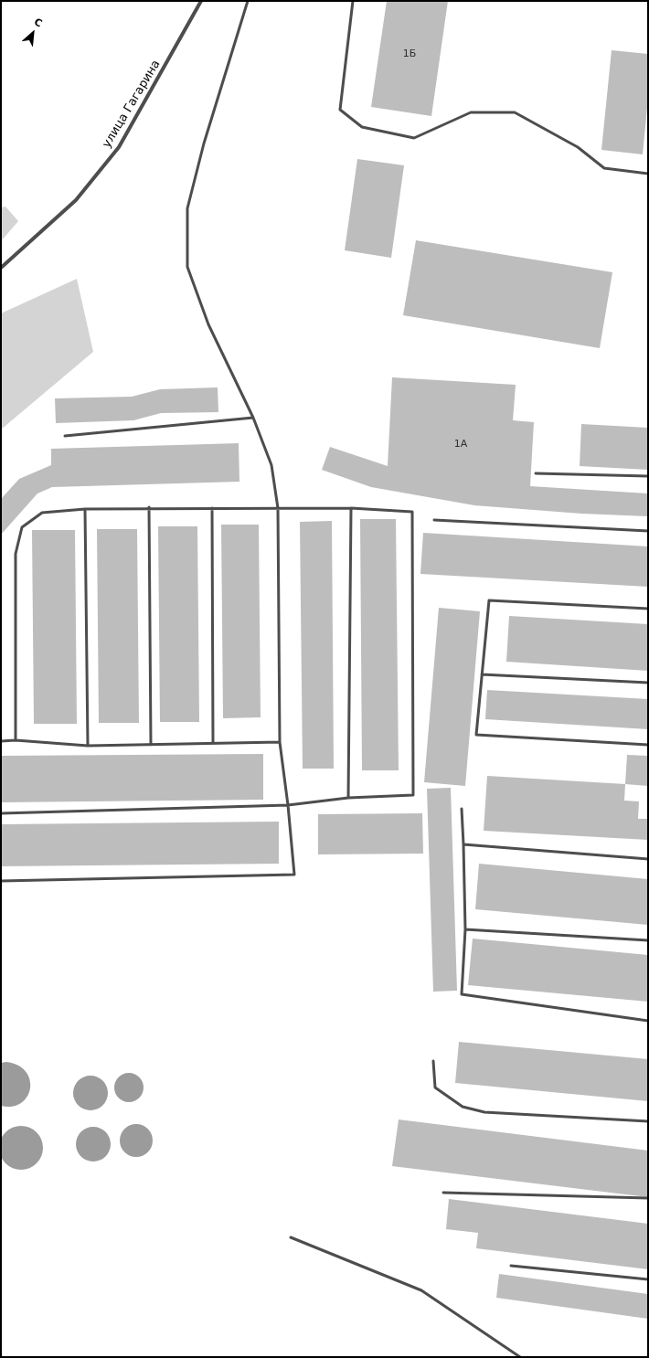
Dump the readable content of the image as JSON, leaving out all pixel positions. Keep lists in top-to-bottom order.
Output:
{
  "streets": {
    "street": ["улица Гагарина"]
  },
  "house_numbers": ["1Б", "1А"],
  "north": "top right"
}
